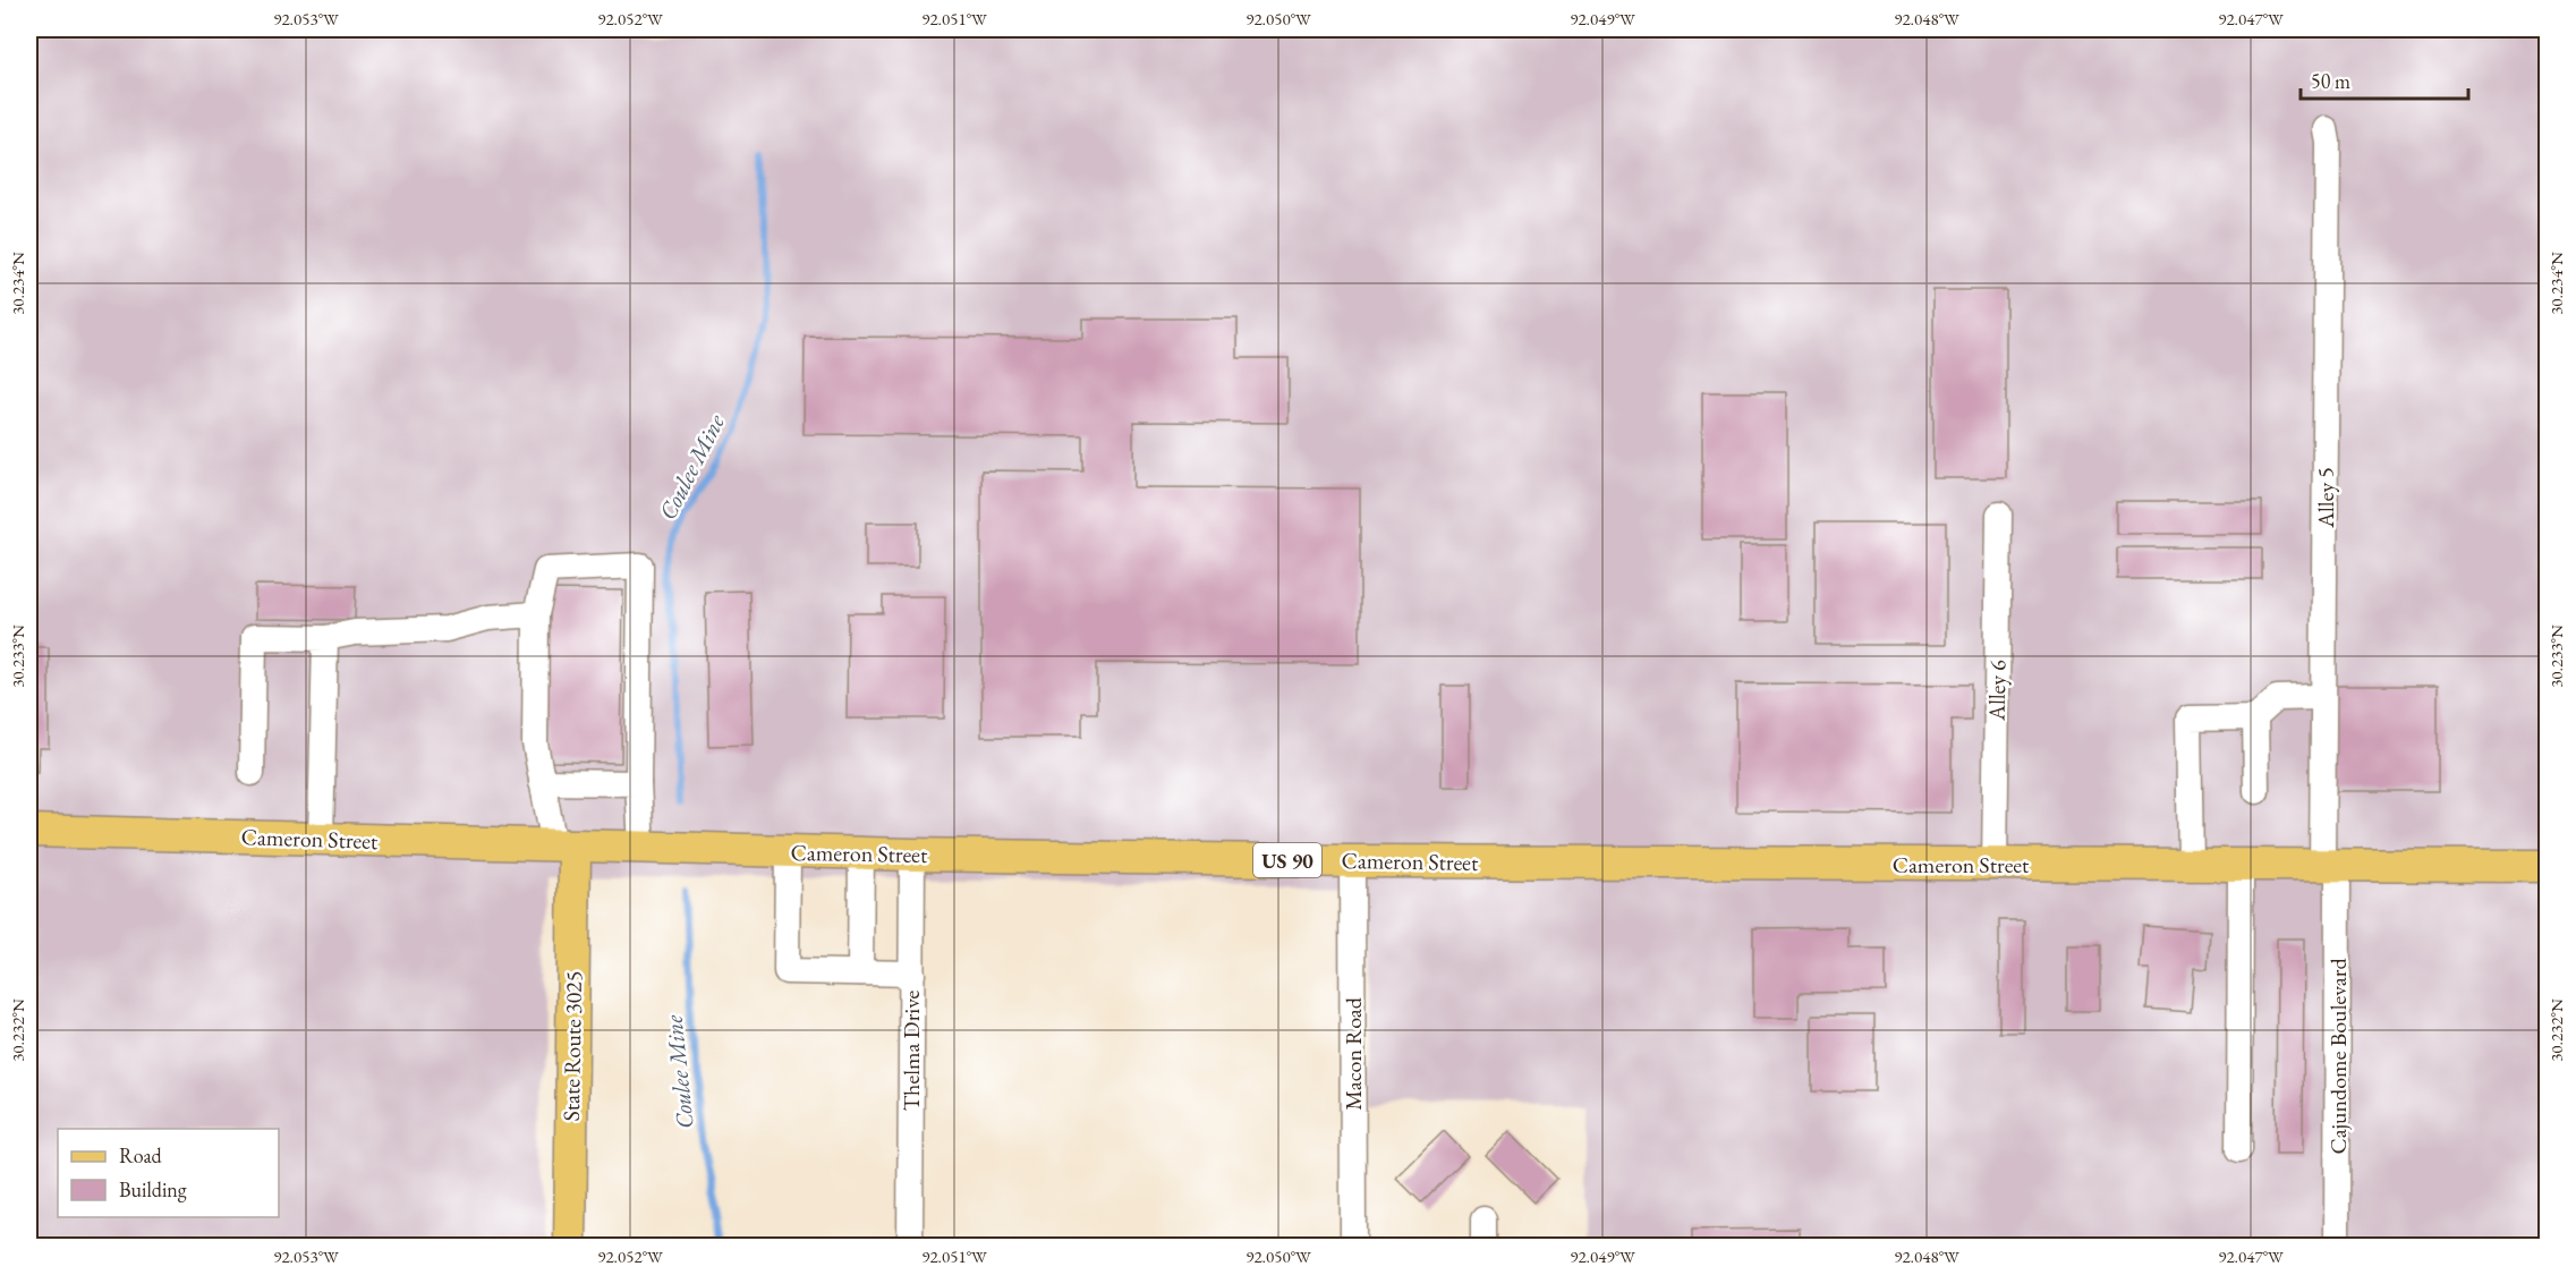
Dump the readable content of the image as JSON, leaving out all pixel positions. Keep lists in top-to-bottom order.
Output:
{
  "streets": {
    "main road": ["Cameron Street", "US 90", "State Route 3025"],
    "street": [
      "Alley 5",
      "Alley 6",
      "Thelma Drive",
      "Macon Road",
      "Cajundome Boulevard"
    ]
  },
  "crossings": [
    ["Alley 5", "Cameron Street"],
    ["Alley 5", "Cajundome Boulevard"],
    ["Alley 6", "Cameron Street"],
    ["Cameron Street", "State Route 3025"],
    ["Cameron Street", "Thelma Drive"],
    ["Cameron Street", "Macon Road"],
    ["Cameron Street", "Cajundome Boulevard"]
  ],
  "water": ["Coulee Mine"],
  "legend": ["Road", "Building"],
  "scale_bar": "50 m",
  "coordinates": [
    "92.053°W",
    "92.052°W",
    "92.051°W",
    "92.050°W",
    "92.049°W",
    "92.048°W",
    "92.047°W",
    "30.234°N",
    "30.233°N",
    "30.232°N"
  ]
}
